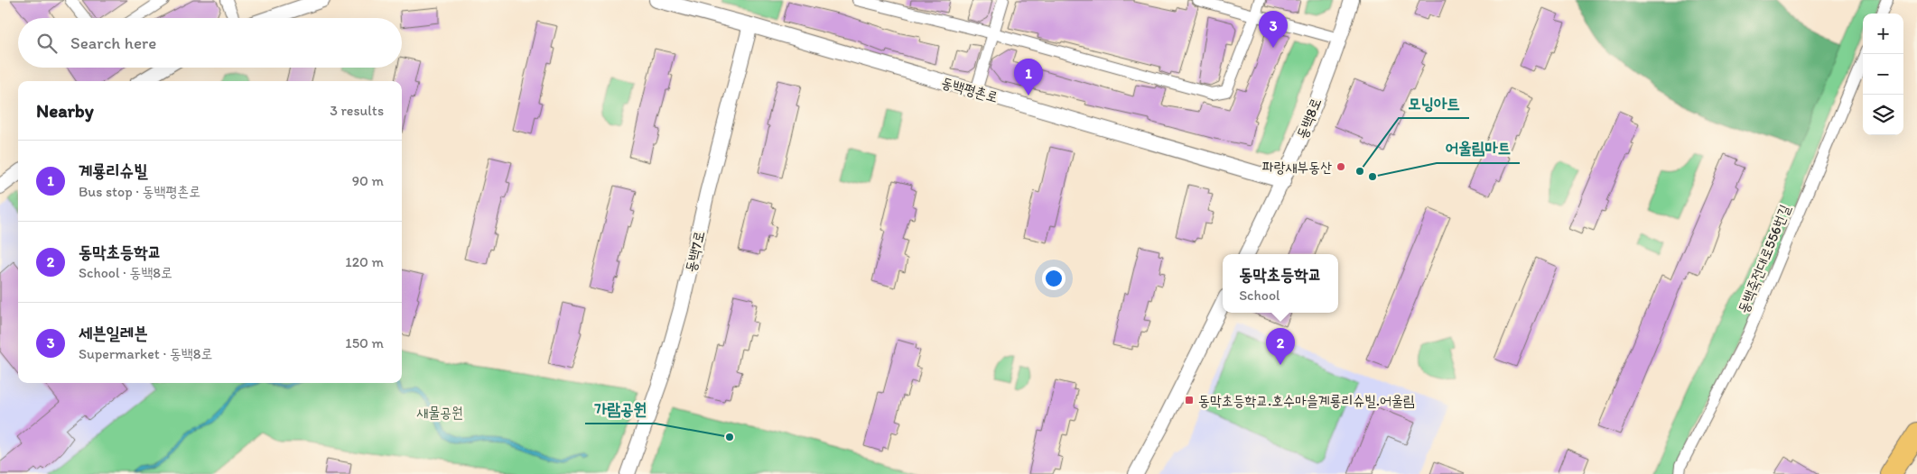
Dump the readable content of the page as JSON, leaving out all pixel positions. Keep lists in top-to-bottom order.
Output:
{
  "streets": {
    "street": [
      "동백평촌로",
      "동백8로",
      "동백7로",
      "동백죽전대로556번길"
    ]
  },
  "crossings": [
    ["동백평촌로", "동백8로"],
    ["동백평촌로", "동백7로"]
  ],
  "parks": ["새물공원"],
  "places": {
    "other": [
      "파랑새부동산",
      "모닝아트",
      "어울림마트",
      "가람공원"
    ],
    "transit": ["동막초등학교.호수마을계룡리슈빌.어울림"]
  },
  "page": {
    "pins": ["3", "1", "2"],
    "map_buttons": ["+", "−"],
    "search": "Search here",
    "heading": ["Nearby", "3 results"],
    "list": [
      {
        "mark": "1",
        "name": "계룡리슈빌",
        "note": "Bus stop · 동백평촌로",
        "value": "90 m"
      },
      {
        "mark": "2",
        "name": "동막초등학교",
        "note": "School · 동백8로",
        "value": "120 m"
      },
      {
        "mark": "3",
        "name": "세븐일레븐",
        "note": "Supermarket · 동백8로",
        "value": "150 m"
      }
    ],
    "popup": ["동막초등학교", "School"]
  }
}
